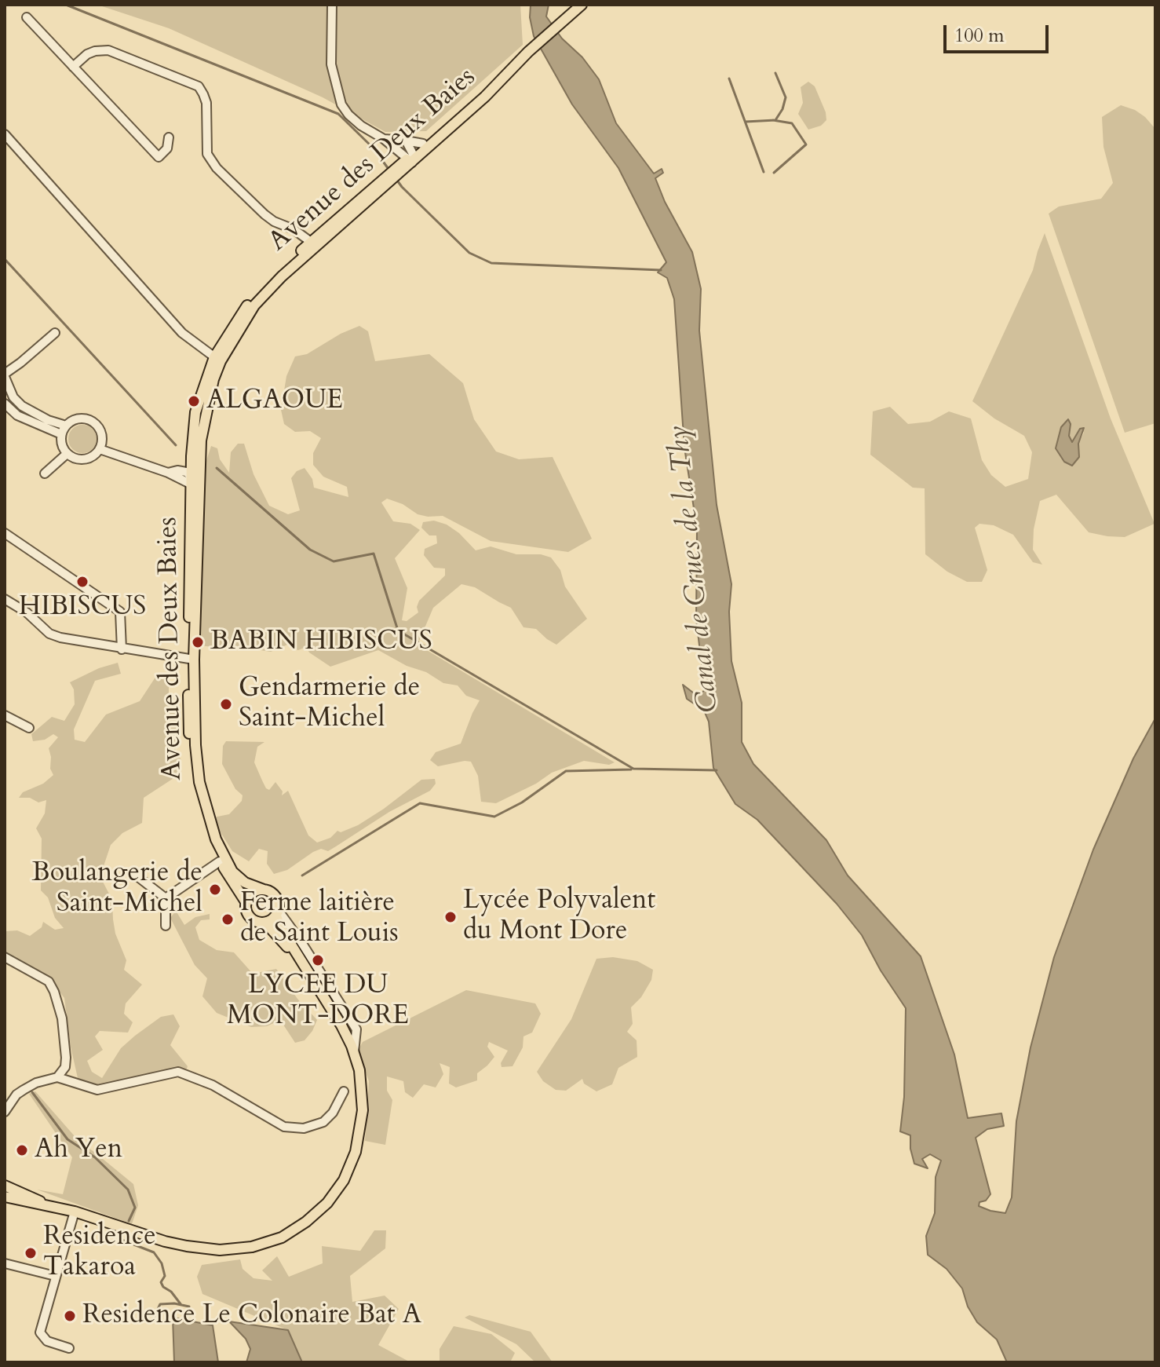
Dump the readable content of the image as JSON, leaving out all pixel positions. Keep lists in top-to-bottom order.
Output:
{
  "streets": {
    "main road": ["Avenue des Deux Baies"]
  },
  "water": ["Canal de Crues de la Thy"],
  "places": [
    "ALGAOUE",
    "HIBISCUS",
    "BABIN HIBISCUS",
    "Gendarmerie de Saint-Michel",
    "Boulangerie de Saint-Michel",
    "Lycée Polyvalent du Mont Dore",
    "Ferme laitière de Saint Louis",
    "LYCEE DU MONT-DORE",
    "Ah Yen",
    "Residence Takaroa",
    "Residence Le Colonaire Bat A"
  ],
  "scale_bar": "100 m"
}
